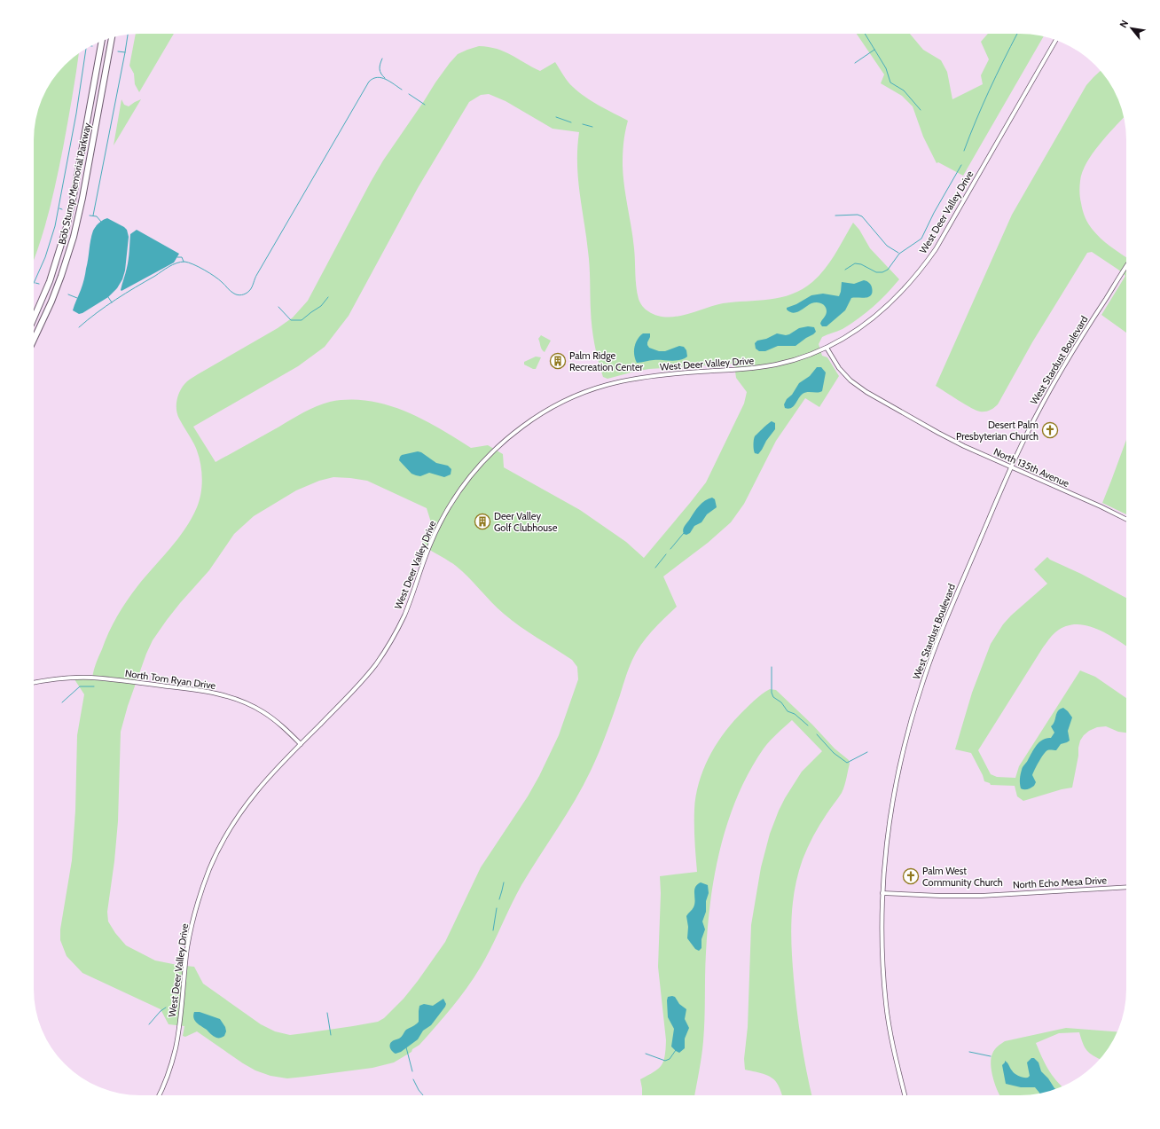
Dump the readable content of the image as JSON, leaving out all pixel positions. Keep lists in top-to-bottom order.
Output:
{
  "streets": {
    "highway": ["Bob Stump Memorial Parkway"],
    "street": [
      "West Deer Valley Drive",
      "West Stardust Boulevard",
      "North 135th Avenue",
      "North Tom Ryan Drive",
      "North Echo Mesa Drive"
    ]
  },
  "crossings": [
    ["West Deer Valley Drive", "North 135th Avenue"],
    ["West Deer Valley Drive", "North Tom Ryan Drive"],
    ["West Stardust Boulevard", "North 135th Avenue"],
    ["West Stardust Boulevard", "North Echo Mesa Drive"]
  ],
  "places": {
    "building": ["Palm Ridge Recreation Center", "Deer Valley Golf Clubhouse"],
    "church": ["Desert Palm Presbyterian Church", "Palm West Community Church"]
  },
  "north": "top left"
}
